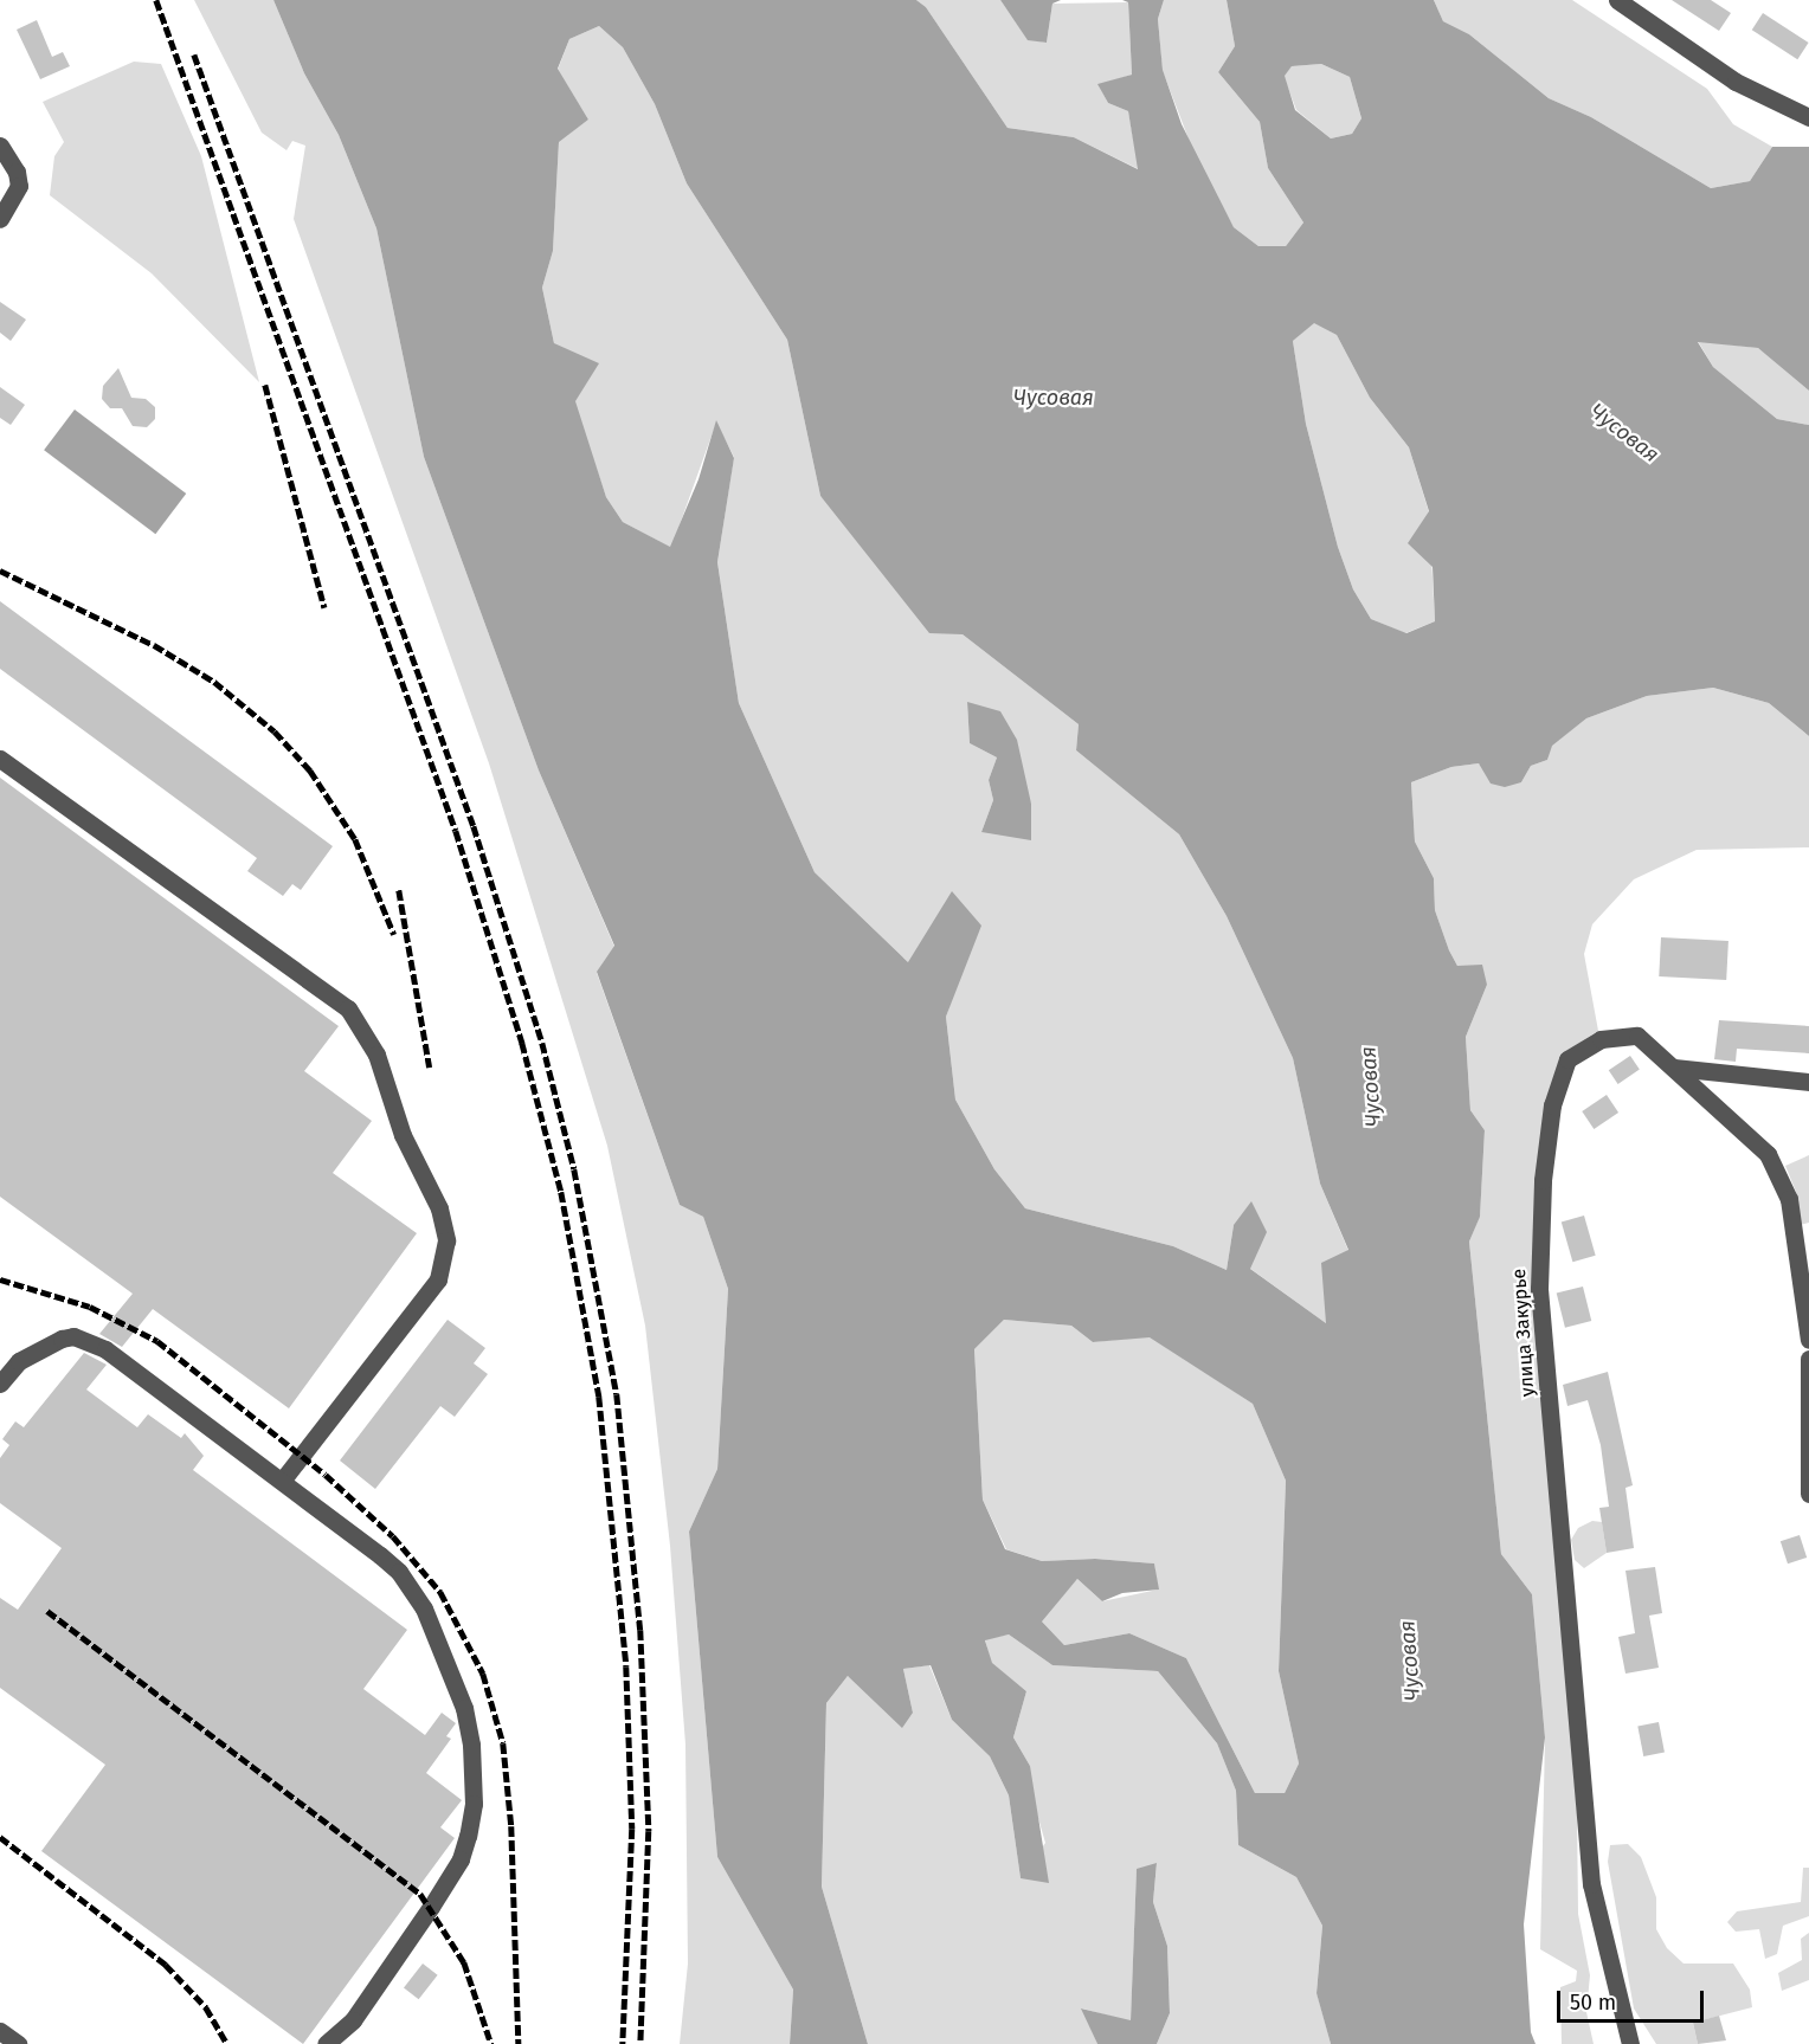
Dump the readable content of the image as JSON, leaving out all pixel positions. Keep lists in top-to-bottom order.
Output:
{
  "streets": {
    "street": ["улица Закурье"]
  },
  "water": ["Чусовая"],
  "scale_bar": "50 m"
}
